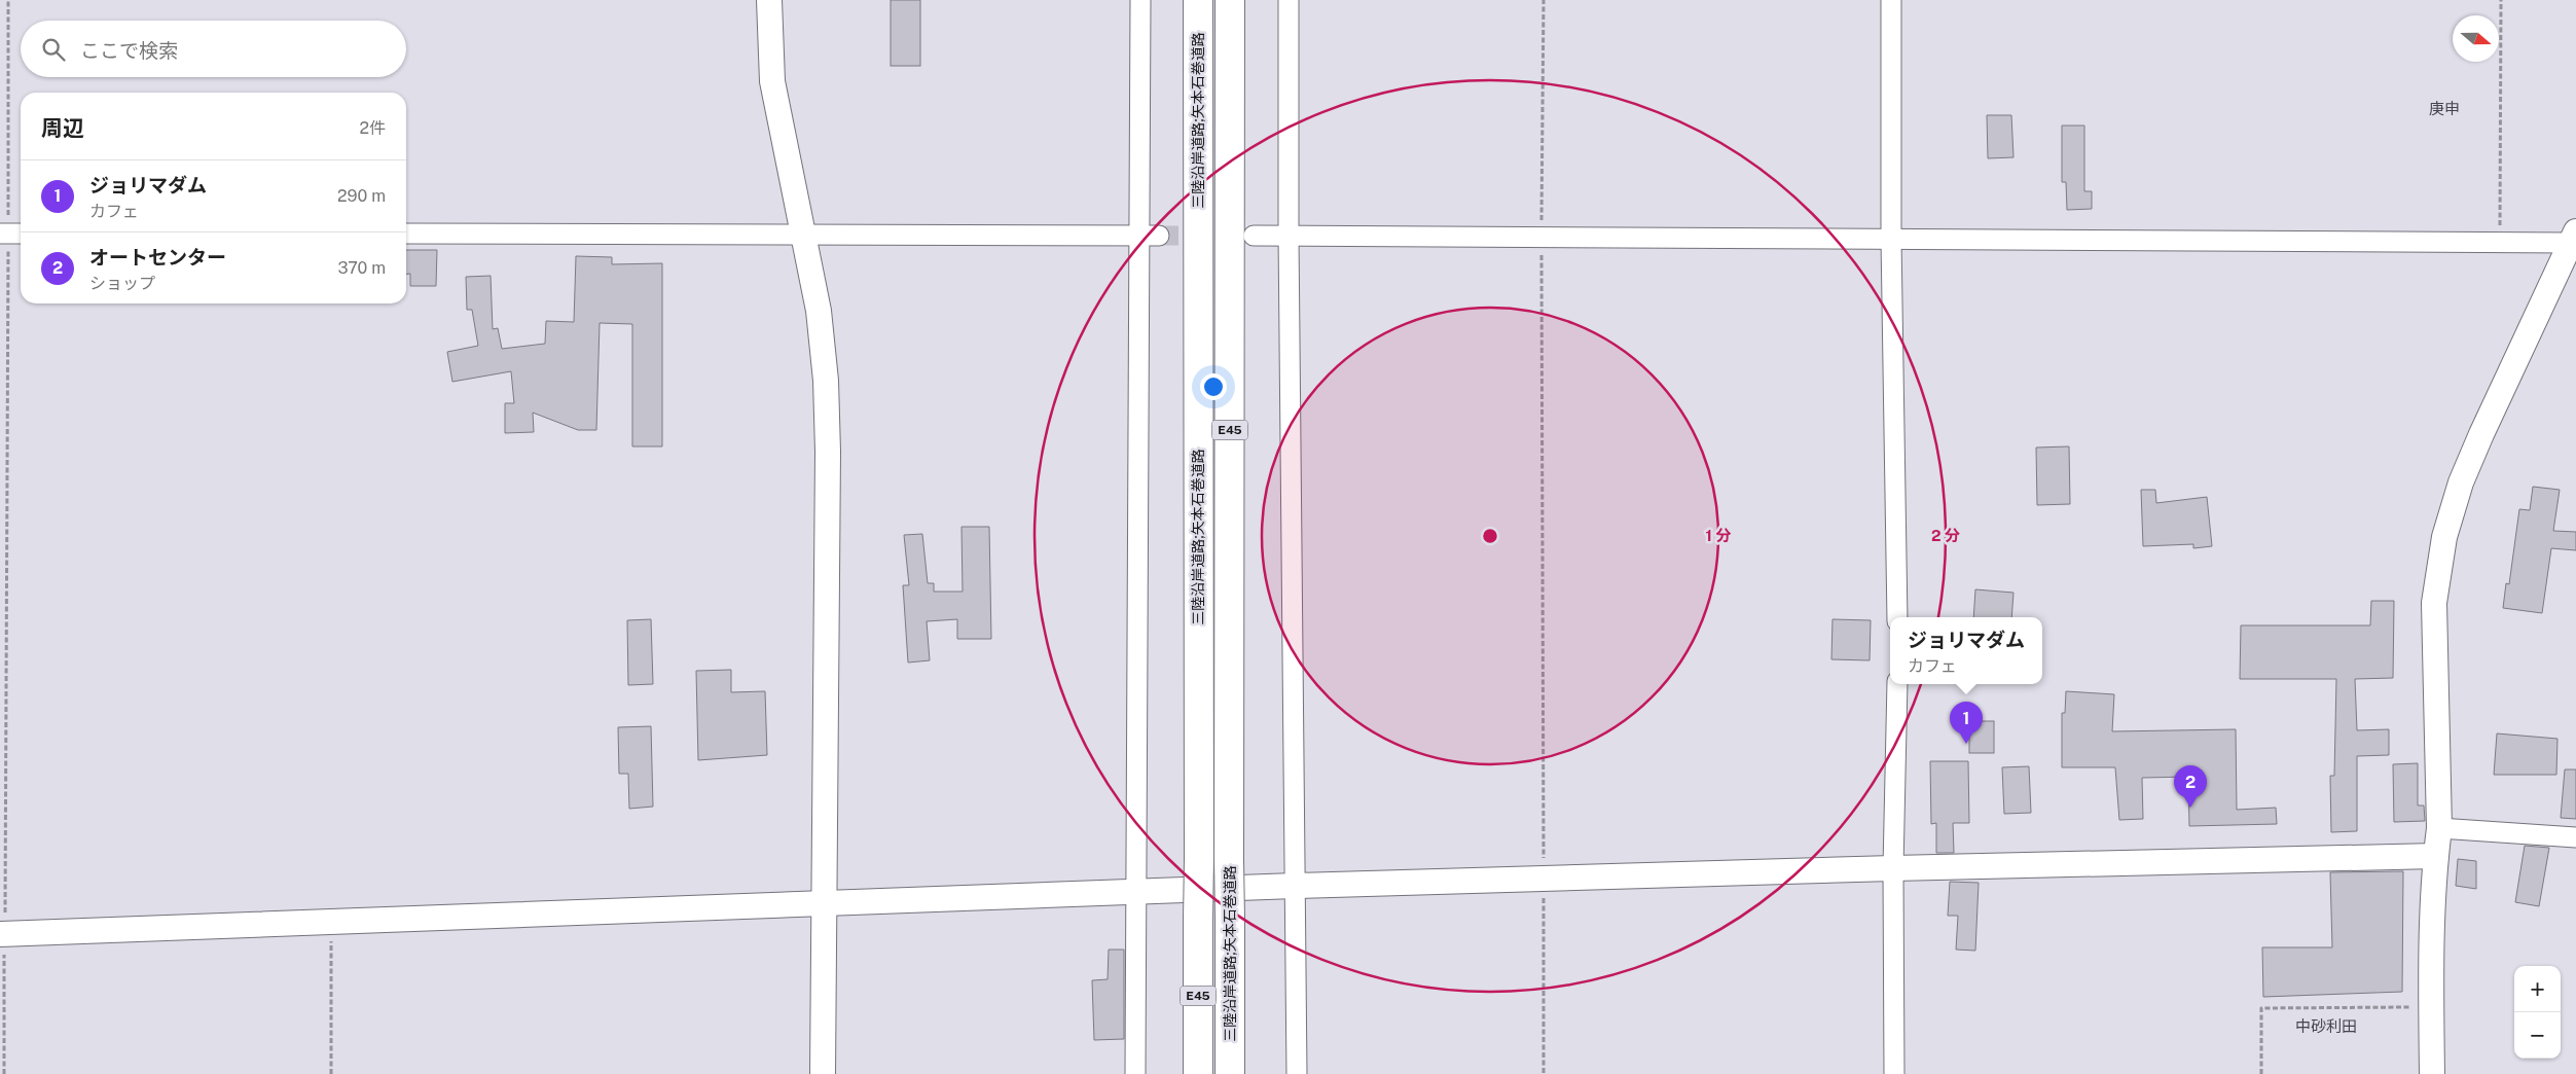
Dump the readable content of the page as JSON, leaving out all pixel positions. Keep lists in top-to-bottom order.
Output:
{
  "streets": {
    "highway": ["三陸沿岸道路;矢本石巻道路", "E45"]
  },
  "districts": ["庚申", "中砂利田"],
  "north": "right",
  "page": {
    "search": "ここで検索",
    "heading": ["周辺", "2件"],
    "list": [
      {
        "mark": "1",
        "name": "ジョリマダム",
        "note": "カフェ",
        "value": "290 m"
      },
      {
        "mark": "2",
        "name": "オートセンター",
        "note": "ショップ",
        "value": "370 m"
      }
    ],
    "popup": ["ジョリマダム", "カフェ"],
    "pins": ["1", "2"],
    "map_buttons": ["+", "−"]
  },
  "rings": ["1 分", "2 分"]
}
